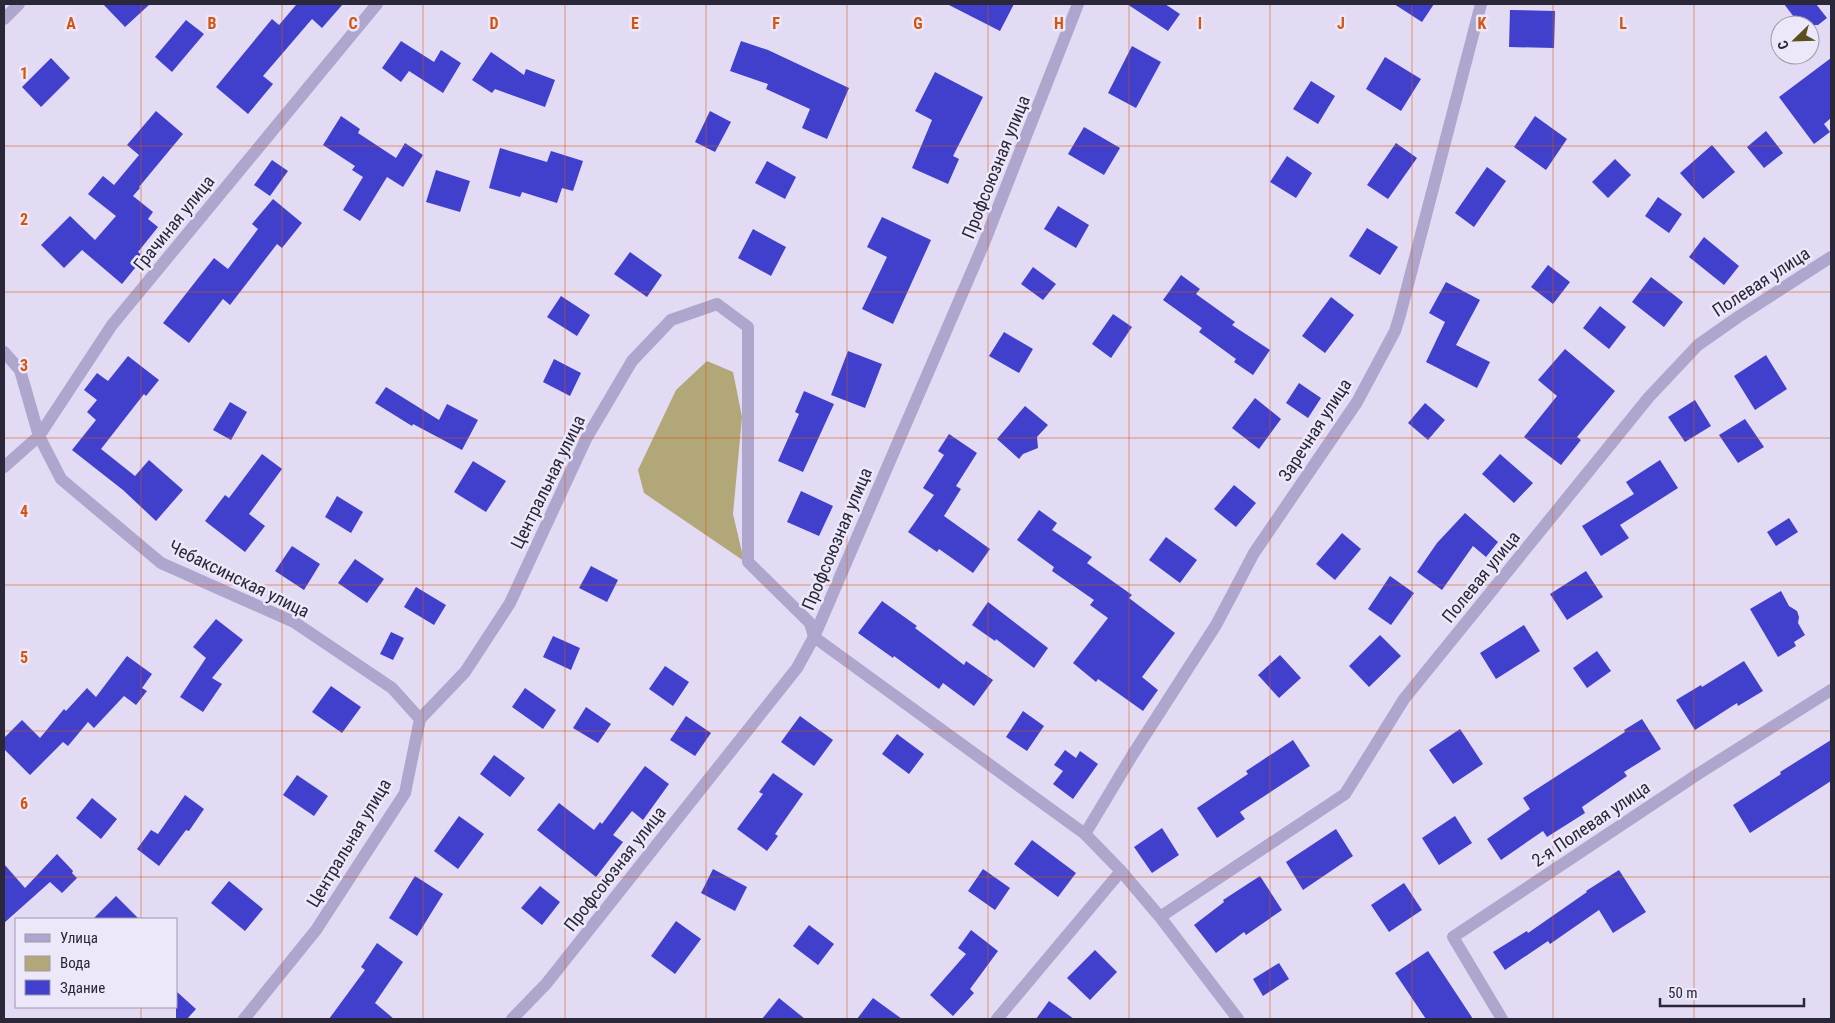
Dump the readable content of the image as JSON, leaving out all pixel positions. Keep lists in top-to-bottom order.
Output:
{
  "streets": {
    "street": [
      "Профсоюзная улица",
      "Грачиная улица",
      "Полевая улица",
      "Заречная улица",
      "Центральная улица",
      "Чебаксинская улица",
      "2-я Полевая улица"
    ]
  },
  "crossings": [
    ["Профсоюзная улица", "Центральная улица"],
    ["Грачиная улица", "Чебаксинская улица"],
    ["Центральная улица", "Чебаксинская улица"]
  ],
  "legend": ["Улица", "Вода", "Здание"],
  "scale_bar": "50 m",
  "north": "bottom left",
  "grid": {
    "columns": [
      "A",
      "B",
      "C",
      "D",
      "E",
      "F",
      "G",
      "H",
      "I",
      "J",
      "K",
      "L"
    ],
    "rows": [
      "1",
      "2",
      "3",
      "4",
      "5",
      "6"
    ]
  }
}
